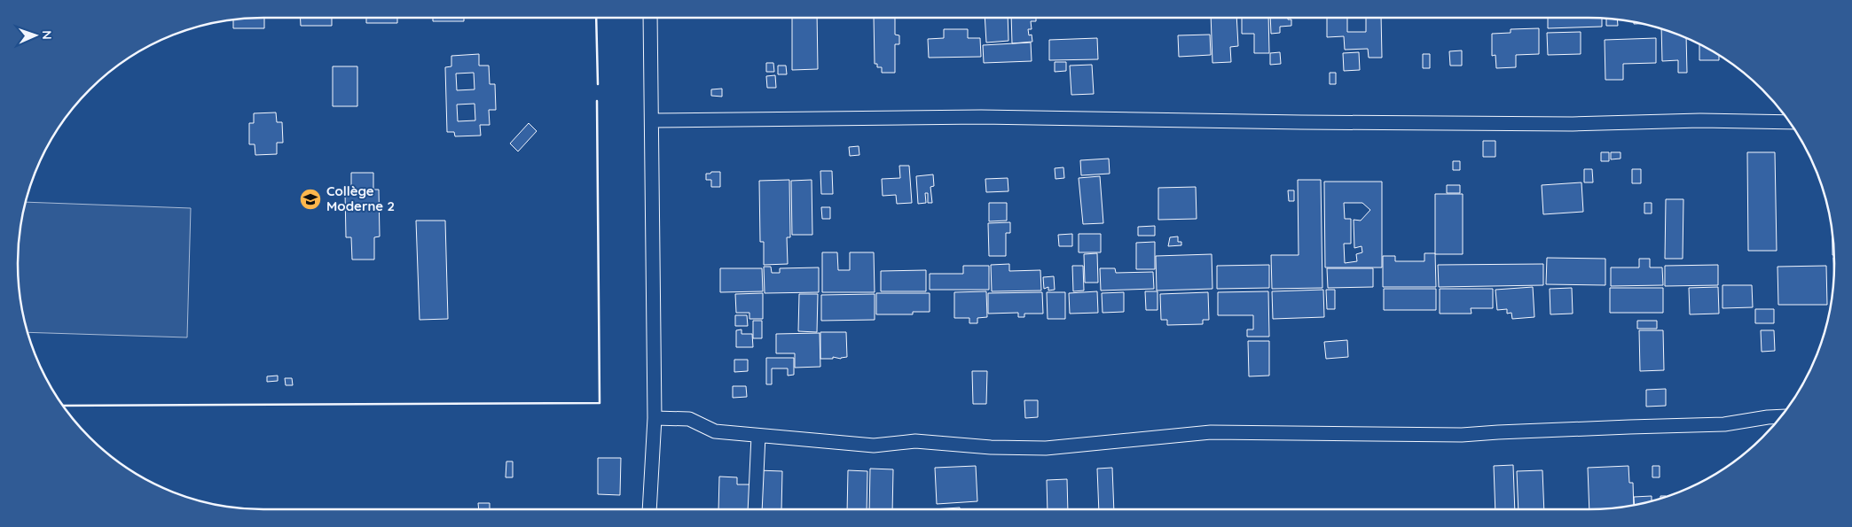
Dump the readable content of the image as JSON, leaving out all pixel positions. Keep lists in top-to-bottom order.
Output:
{
  "places": {
    "school or university": ["Collège Moderne 2"]
  },
  "north": "right"
}
